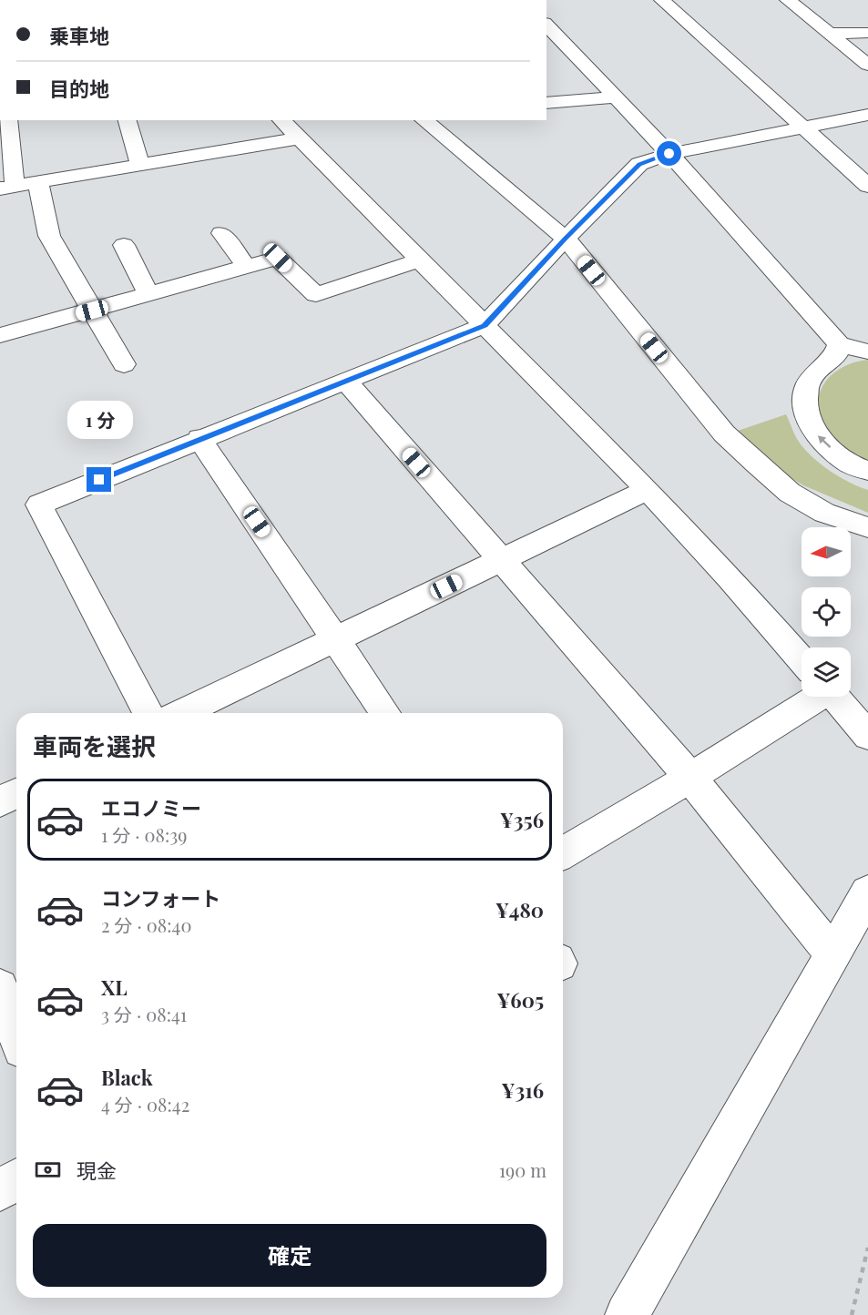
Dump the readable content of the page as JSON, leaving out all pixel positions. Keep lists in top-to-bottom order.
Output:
{
  "north": "left",
  "page": {
    "banner": ["乗車地", "目的地"],
    "bubble": "1 分",
    "heading": "車両を選択",
    "list": [
      {
        "name": "エコノミー",
        "note": "1 分 · 08:39",
        "value": "¥356"
      },
      {
        "name": "コンフォート",
        "note": "2 分 · 08:40",
        "value": "¥480"
      },
      {
        "name": "XL",
        "note": "3 分 · 08:41",
        "value": "¥605"
      },
      {
        "name": "Black",
        "note": "4 分 · 08:42",
        "value": "¥316"
      }
    ],
    "pay": ["現金", "190 m"],
    "buttons": "確定"
  }
}
